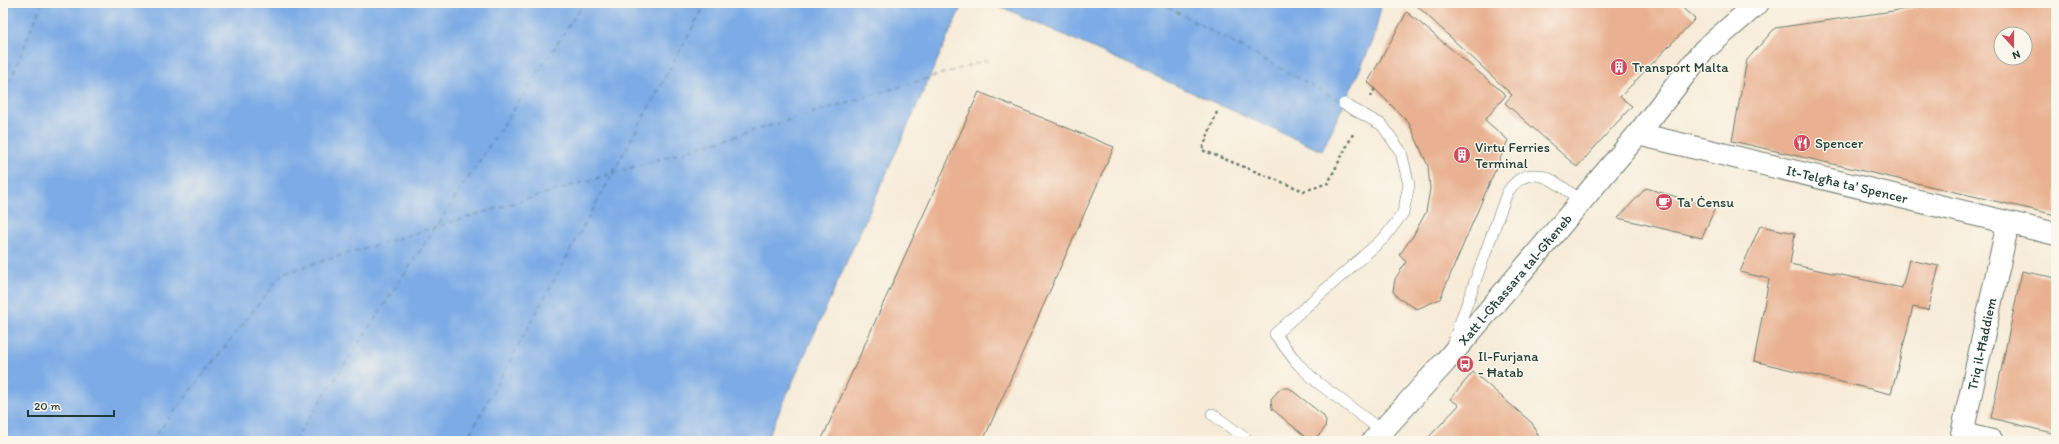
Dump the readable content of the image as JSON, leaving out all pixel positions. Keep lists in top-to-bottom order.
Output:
{
  "streets": {
    "street": ["It-Telgħa ta' Spencer", "Xatt l-Għassara tal-Għeneb", "Triq il-Ħaddiem"]
  },
  "crossings": [
    ["It-Telgħa ta' Spencer", "Xatt l-Għassara tal-Għeneb"],
    ["It-Telgħa ta' Spencer", "Triq il-Ħaddiem"]
  ],
  "places": {
    "building": ["Transport Malta", "Virtu Ferries Terminal"],
    "restaurant": ["Spencer"],
    "cafe": ["Ta' Ċensu"],
    "bus stop": ["Il-Furjana - Ħatab"]
  },
  "scale_bar": "20 m",
  "north": "bottom"
}
